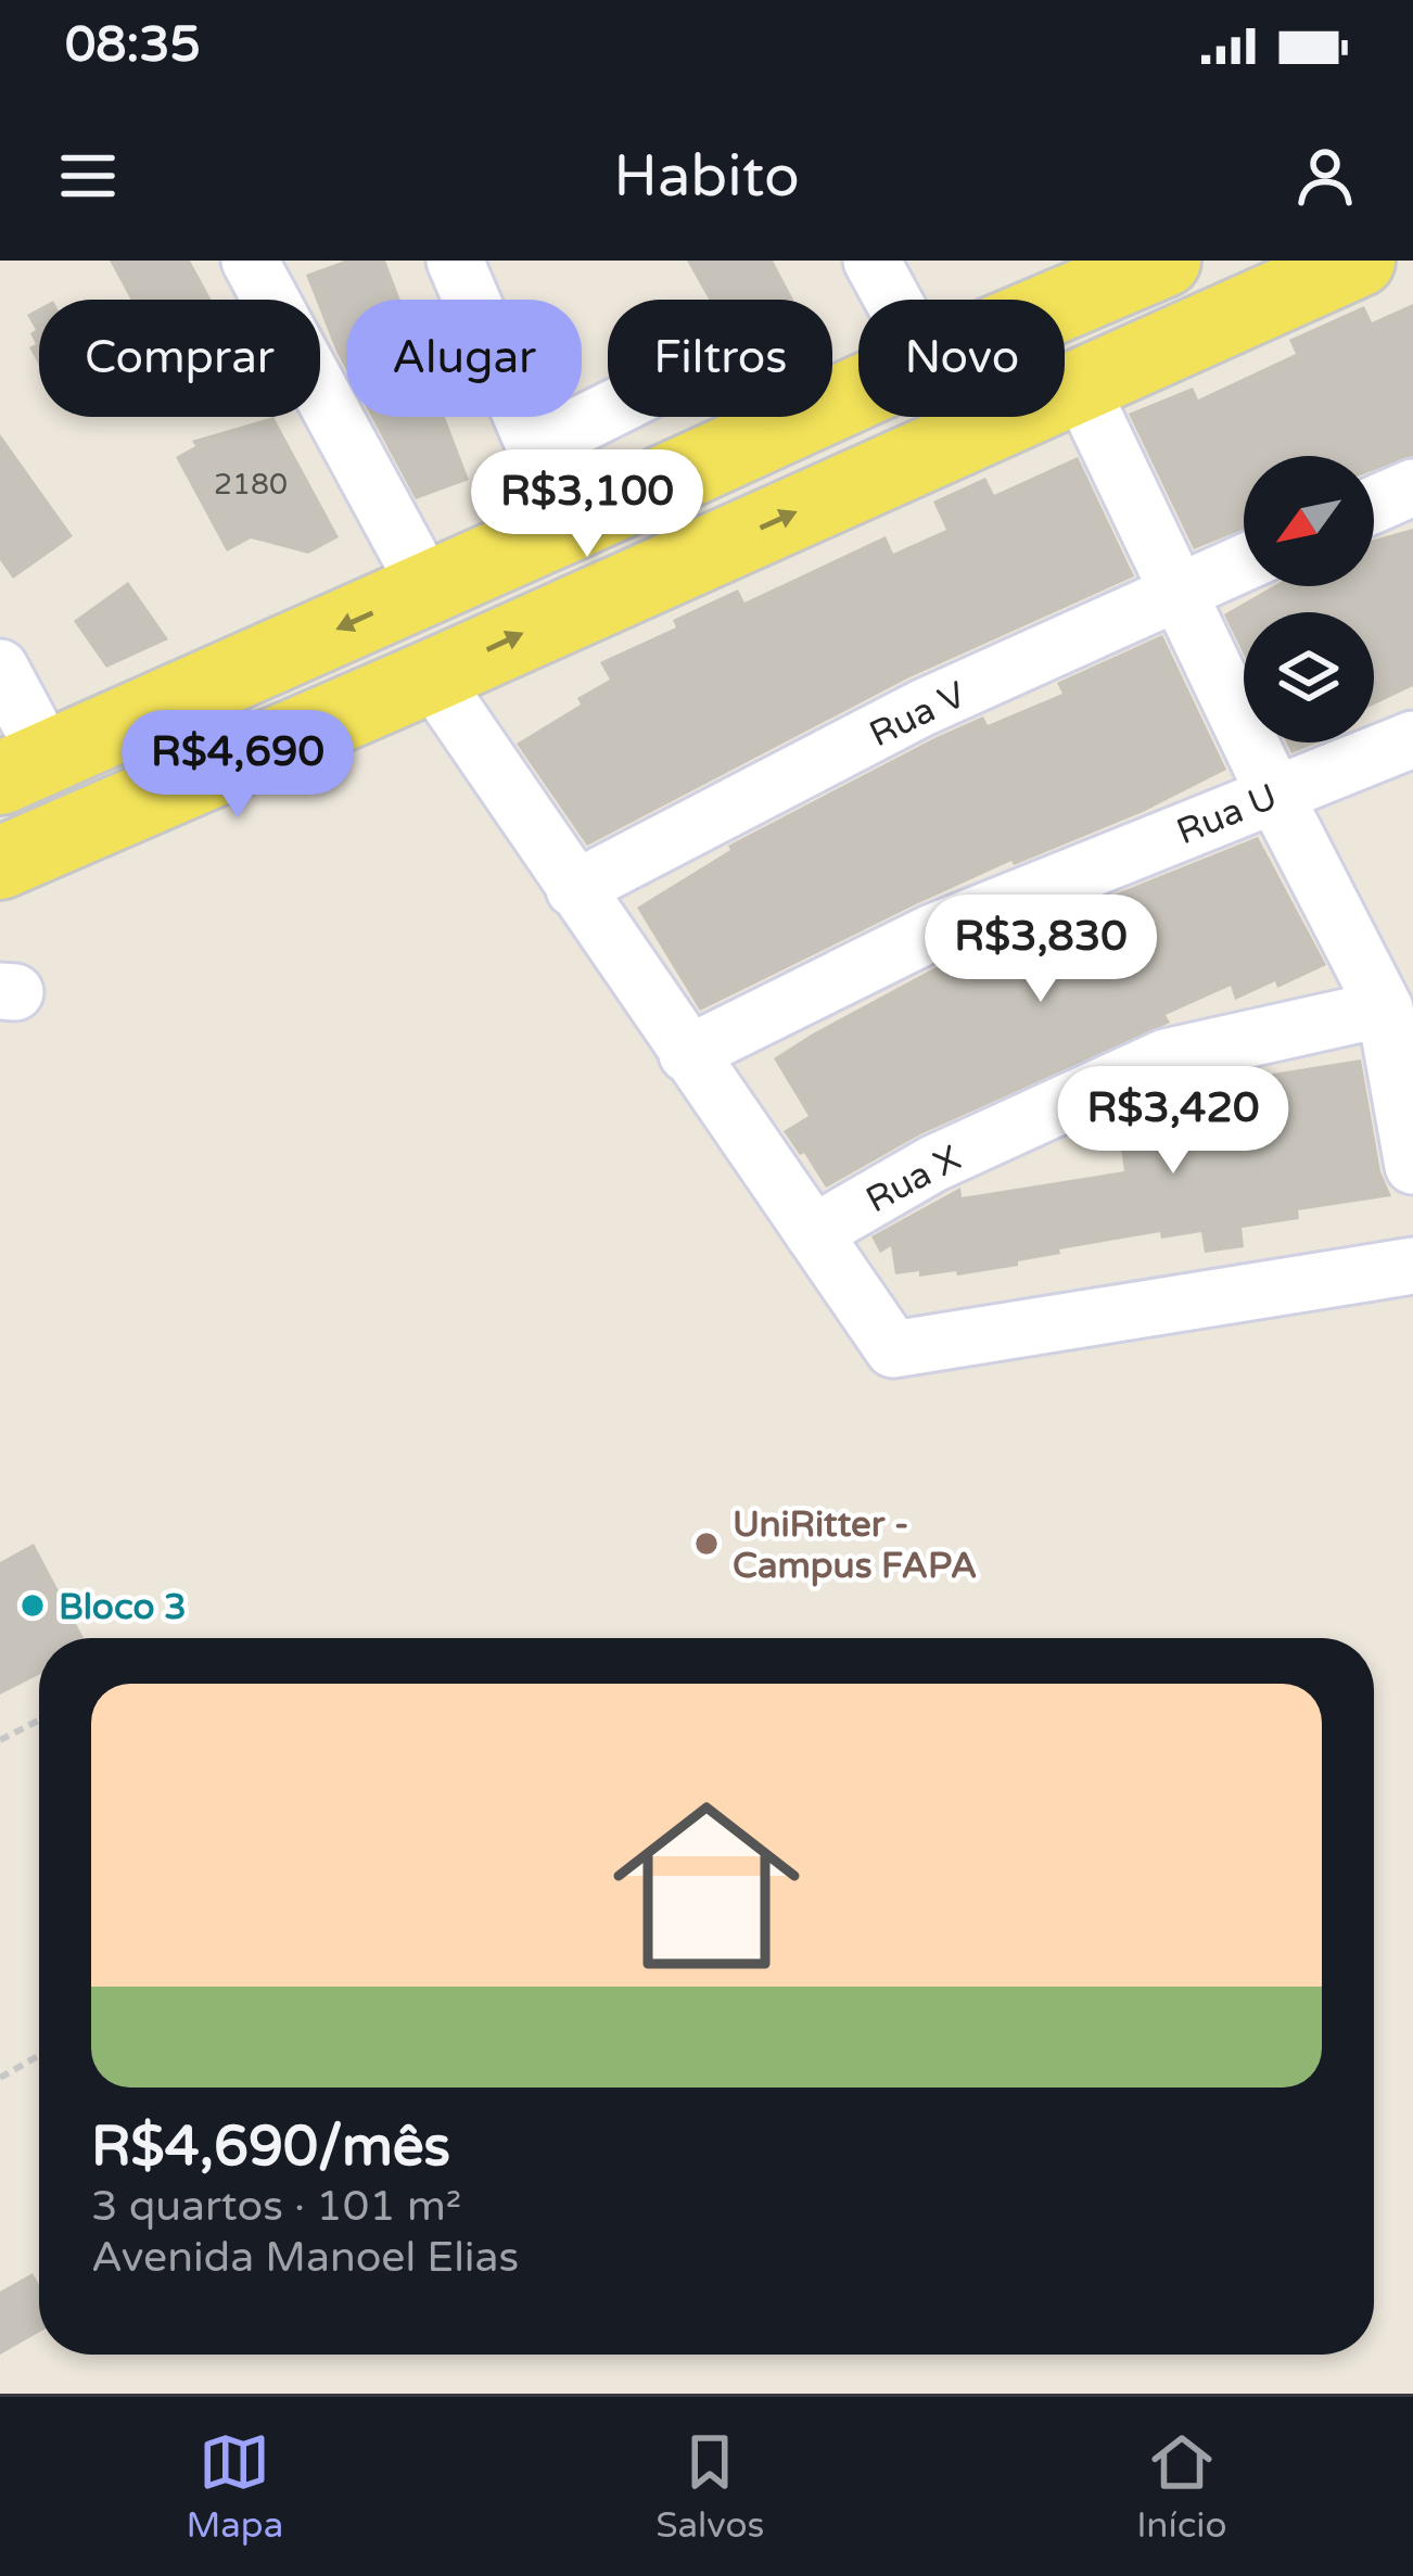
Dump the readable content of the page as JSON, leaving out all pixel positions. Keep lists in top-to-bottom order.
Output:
{
  "streets": {
    "street": ["Rua V", "Rua U", "Rua X"]
  },
  "places": ["UniRitter - Campus FAPA", "Bloco 3"],
  "house_numbers": ["2180"],
  "north": "bottom left",
  "page": {
    "status": "08:35",
    "header": "Habito",
    "chip": [
      "Comprar",
      "Alugar",
      "Filtros",
      "Novo"
    ],
    "price": [
      "R$3,100",
      "R$4,690",
      "R$3,830",
      "R$3,420"
    ],
    "list": [
      {
        "name": "R$4,690/mês",
        "note": "3 quartos · 101 m² · Avenida Manoel Elias"
      }
    ],
    "tabs": ["Mapa", "Salvos", "Início"]
  }
}
